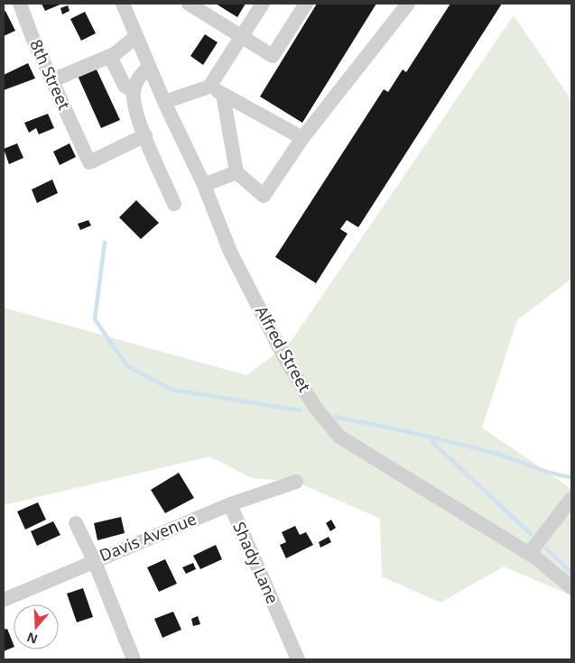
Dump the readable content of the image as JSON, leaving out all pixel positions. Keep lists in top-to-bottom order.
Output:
{
  "streets": {
    "street": [
      "8th Street",
      "Alfred Street",
      "Davis Avenue",
      "Shady Lane"
    ]
  },
  "crossings": [
    ["Davis Avenue", "Shady Lane"]
  ],
  "north": "bottom"
}
